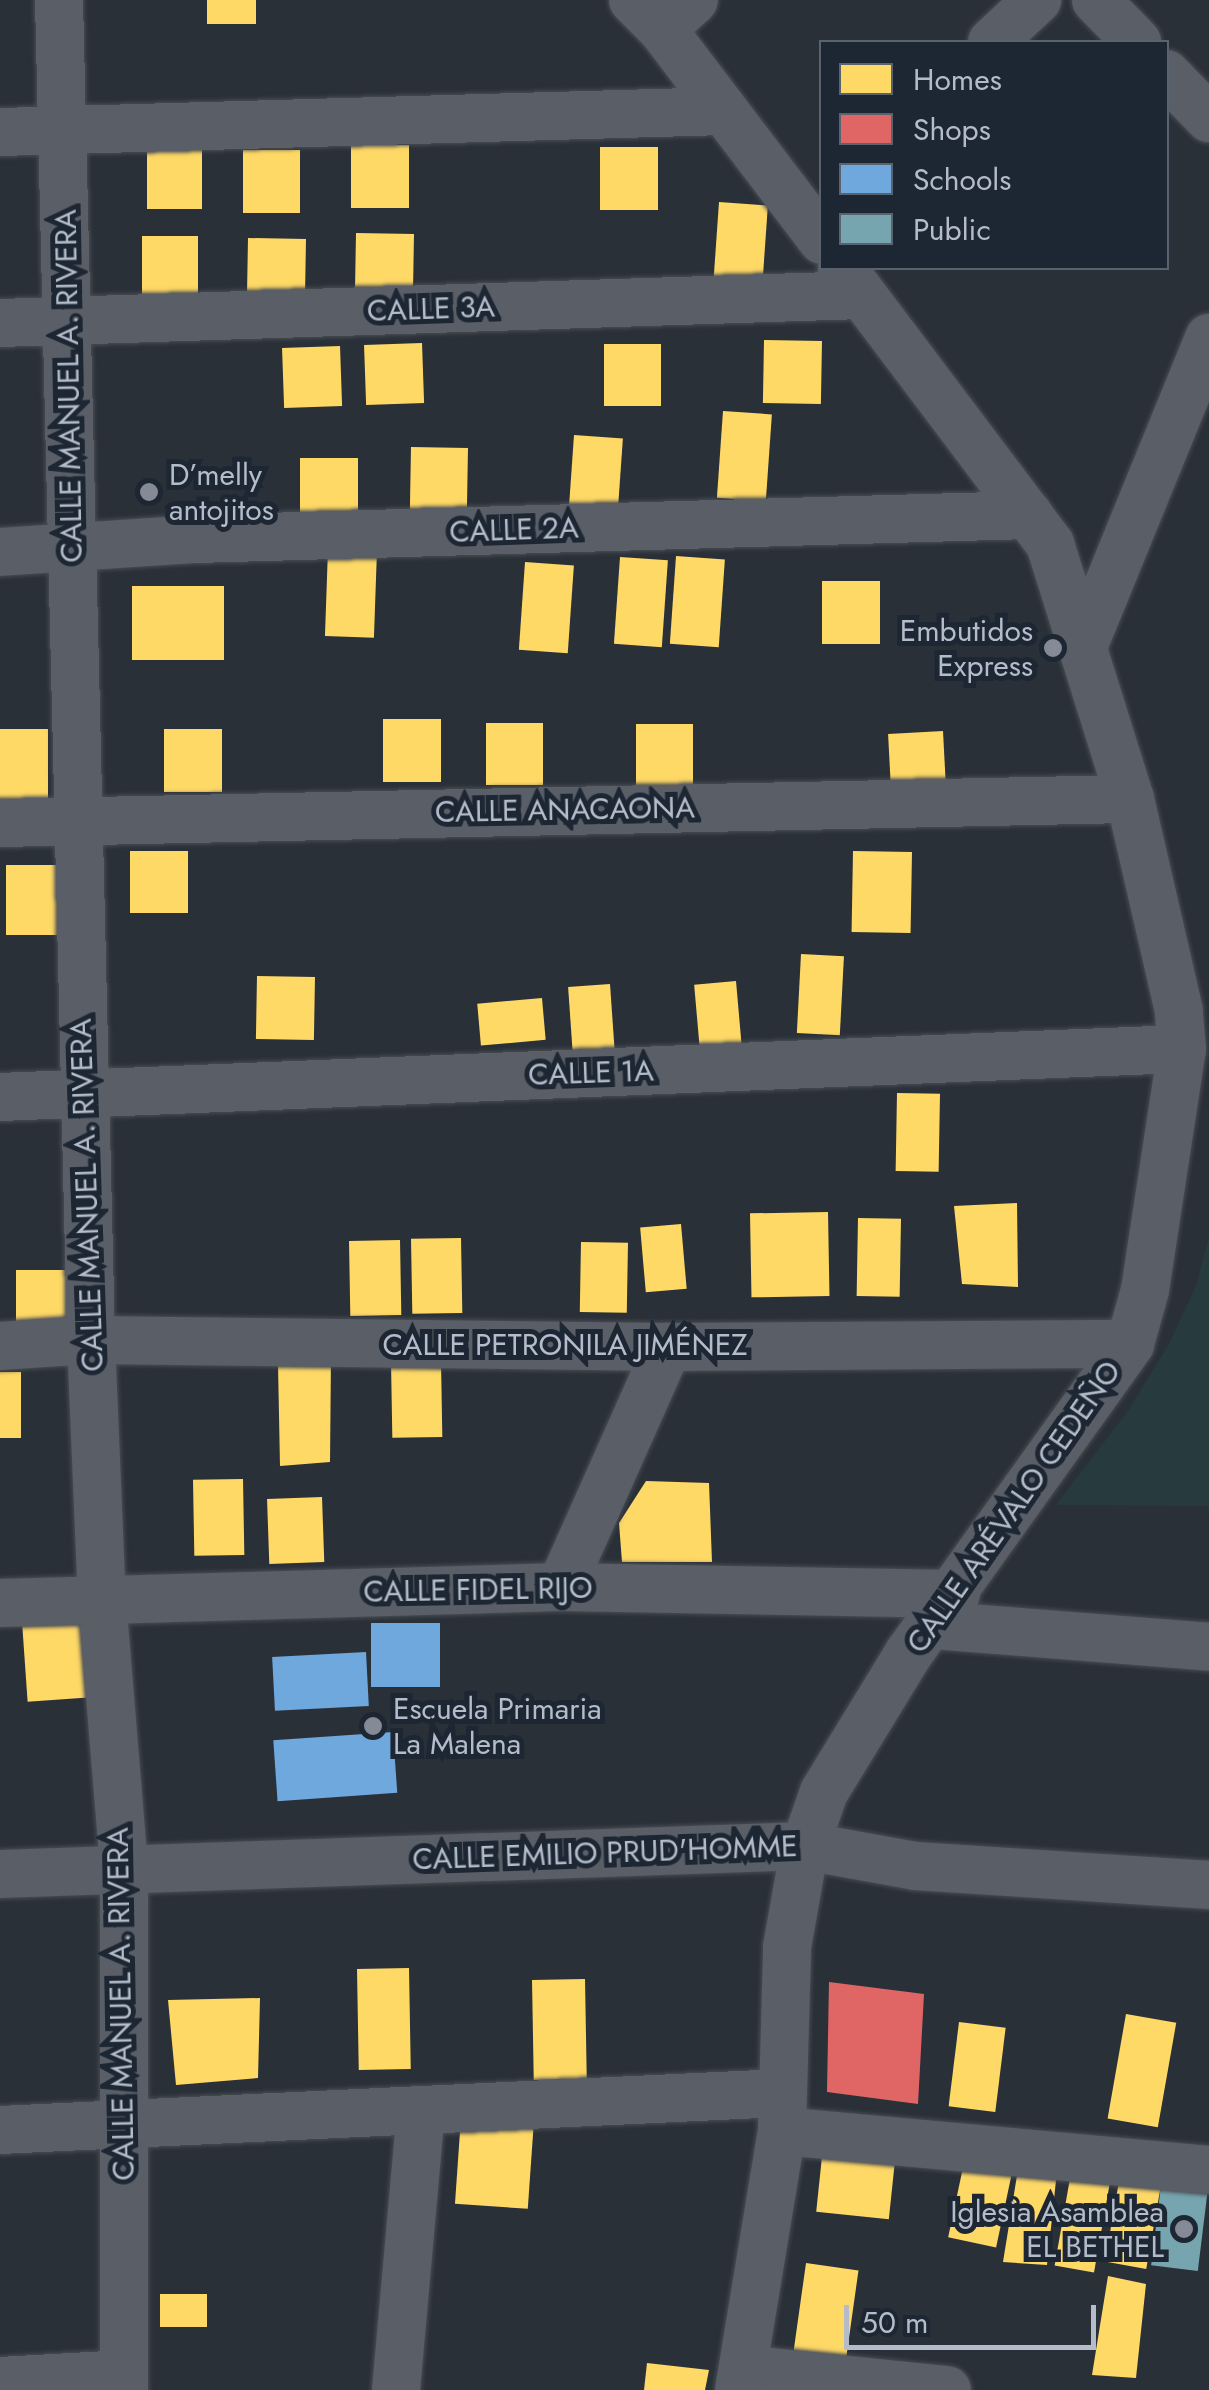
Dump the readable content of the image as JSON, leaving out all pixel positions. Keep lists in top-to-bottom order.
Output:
{
  "streets": {
    "street": [
      "CALLE 3A",
      "CALLE MANUEL A. RIVERA",
      "CALLE 2A",
      "CALLE ANACAONA",
      "CALLE 1A",
      "CALLE PETRONILA JIMÉNEZ",
      "CALLE ARÉVALO CEDEÑO",
      "CALLE FIDEL RIJO",
      "CALLE EMILIO PRUD'HOMME"
    ]
  },
  "crossings": [
    ["CALLE 3A", "CALLE MANUEL A. RIVERA"],
    ["CALLE 3A", "CALLE ARÉVALO CEDEÑO"],
    ["CALLE MANUEL A. RIVERA", "CALLE 2A"],
    ["CALLE MANUEL A. RIVERA", "CALLE ANACAONA"],
    ["CALLE MANUEL A. RIVERA", "CALLE 1A"],
    ["CALLE MANUEL A. RIVERA", "CALLE PETRONILA JIMÉNEZ"],
    ["CALLE MANUEL A. RIVERA", "CALLE FIDEL RIJO"],
    ["CALLE MANUEL A. RIVERA", "CALLE EMILIO PRUD'HOMME"],
    ["CALLE 2A", "CALLE ARÉVALO CEDEÑO"],
    ["CALLE ANACAONA", "CALLE ARÉVALO CEDEÑO"],
    ["CALLE 1A", "CALLE ARÉVALO CEDEÑO"],
    ["CALLE PETRONILA JIMÉNEZ", "CALLE ARÉVALO CEDEÑO"],
    ["CALLE ARÉVALO CEDEÑO", "CALLE FIDEL RIJO"],
    ["CALLE ARÉVALO CEDEÑO", "CALLE EMILIO PRUD'HOMME"]
  ],
  "places": [
    "D’melly antojitos",
    "Embutidos Express",
    "Escuela Primaria La Malena",
    "Iglesia Asamblea EL BETHEL"
  ],
  "legend": [
    "Homes",
    "Shops",
    "Schools",
    "Public"
  ],
  "scale_bar": "50 m"
}
